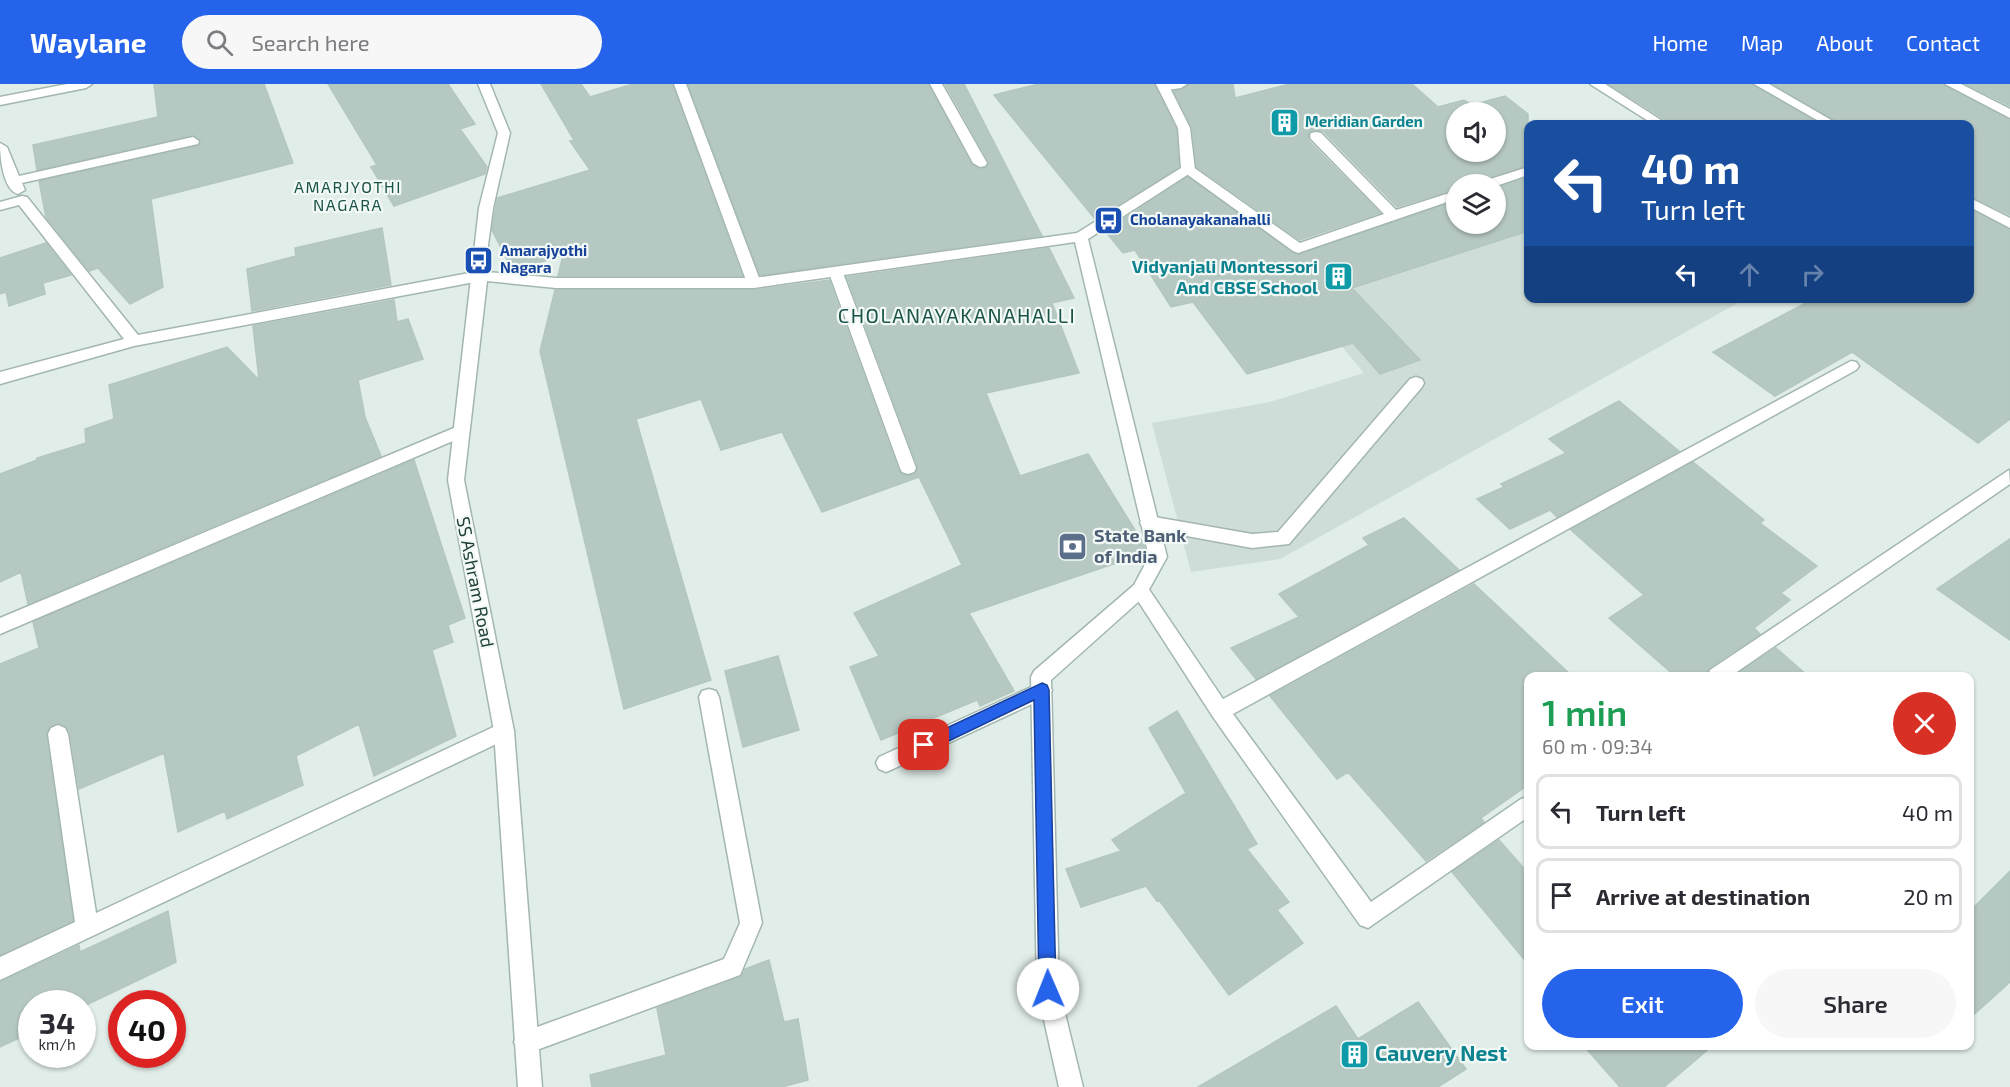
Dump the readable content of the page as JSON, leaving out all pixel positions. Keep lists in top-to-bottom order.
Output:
{
  "streets": {
    "street": ["SS Ashram Road"]
  },
  "districts": ["AMARJYOTHI NAGARA", "CHOLANAYAKANAHALLI"],
  "places": {
    "building": ["Meridian Garden", "Vidyanjali Montessori And CBSE School", "Cauvery Nest"],
    "bus stop": ["Cholanayakanahalli", "Amarajyothi Nagara"],
    "bank": ["State Bank of India"]
  },
  "page": {
    "header": "Waylane",
    "search": "Search here",
    "nav": [
      "Home",
      "Map",
      "About",
      "Contact"
    ],
    "turn": ["40 m", "Turn left"],
    "heading": ["1 min", "60 m · 09:34"],
    "list": [
      {
        "name": "Turn left",
        "value": "40 m"
      },
      {
        "name": "Arrive at destination",
        "value": "20 m"
      }
    ],
    "buttons": ["Exit", "Share"],
    "speed": "34 km/h",
    "limit": "40"
  }
}
